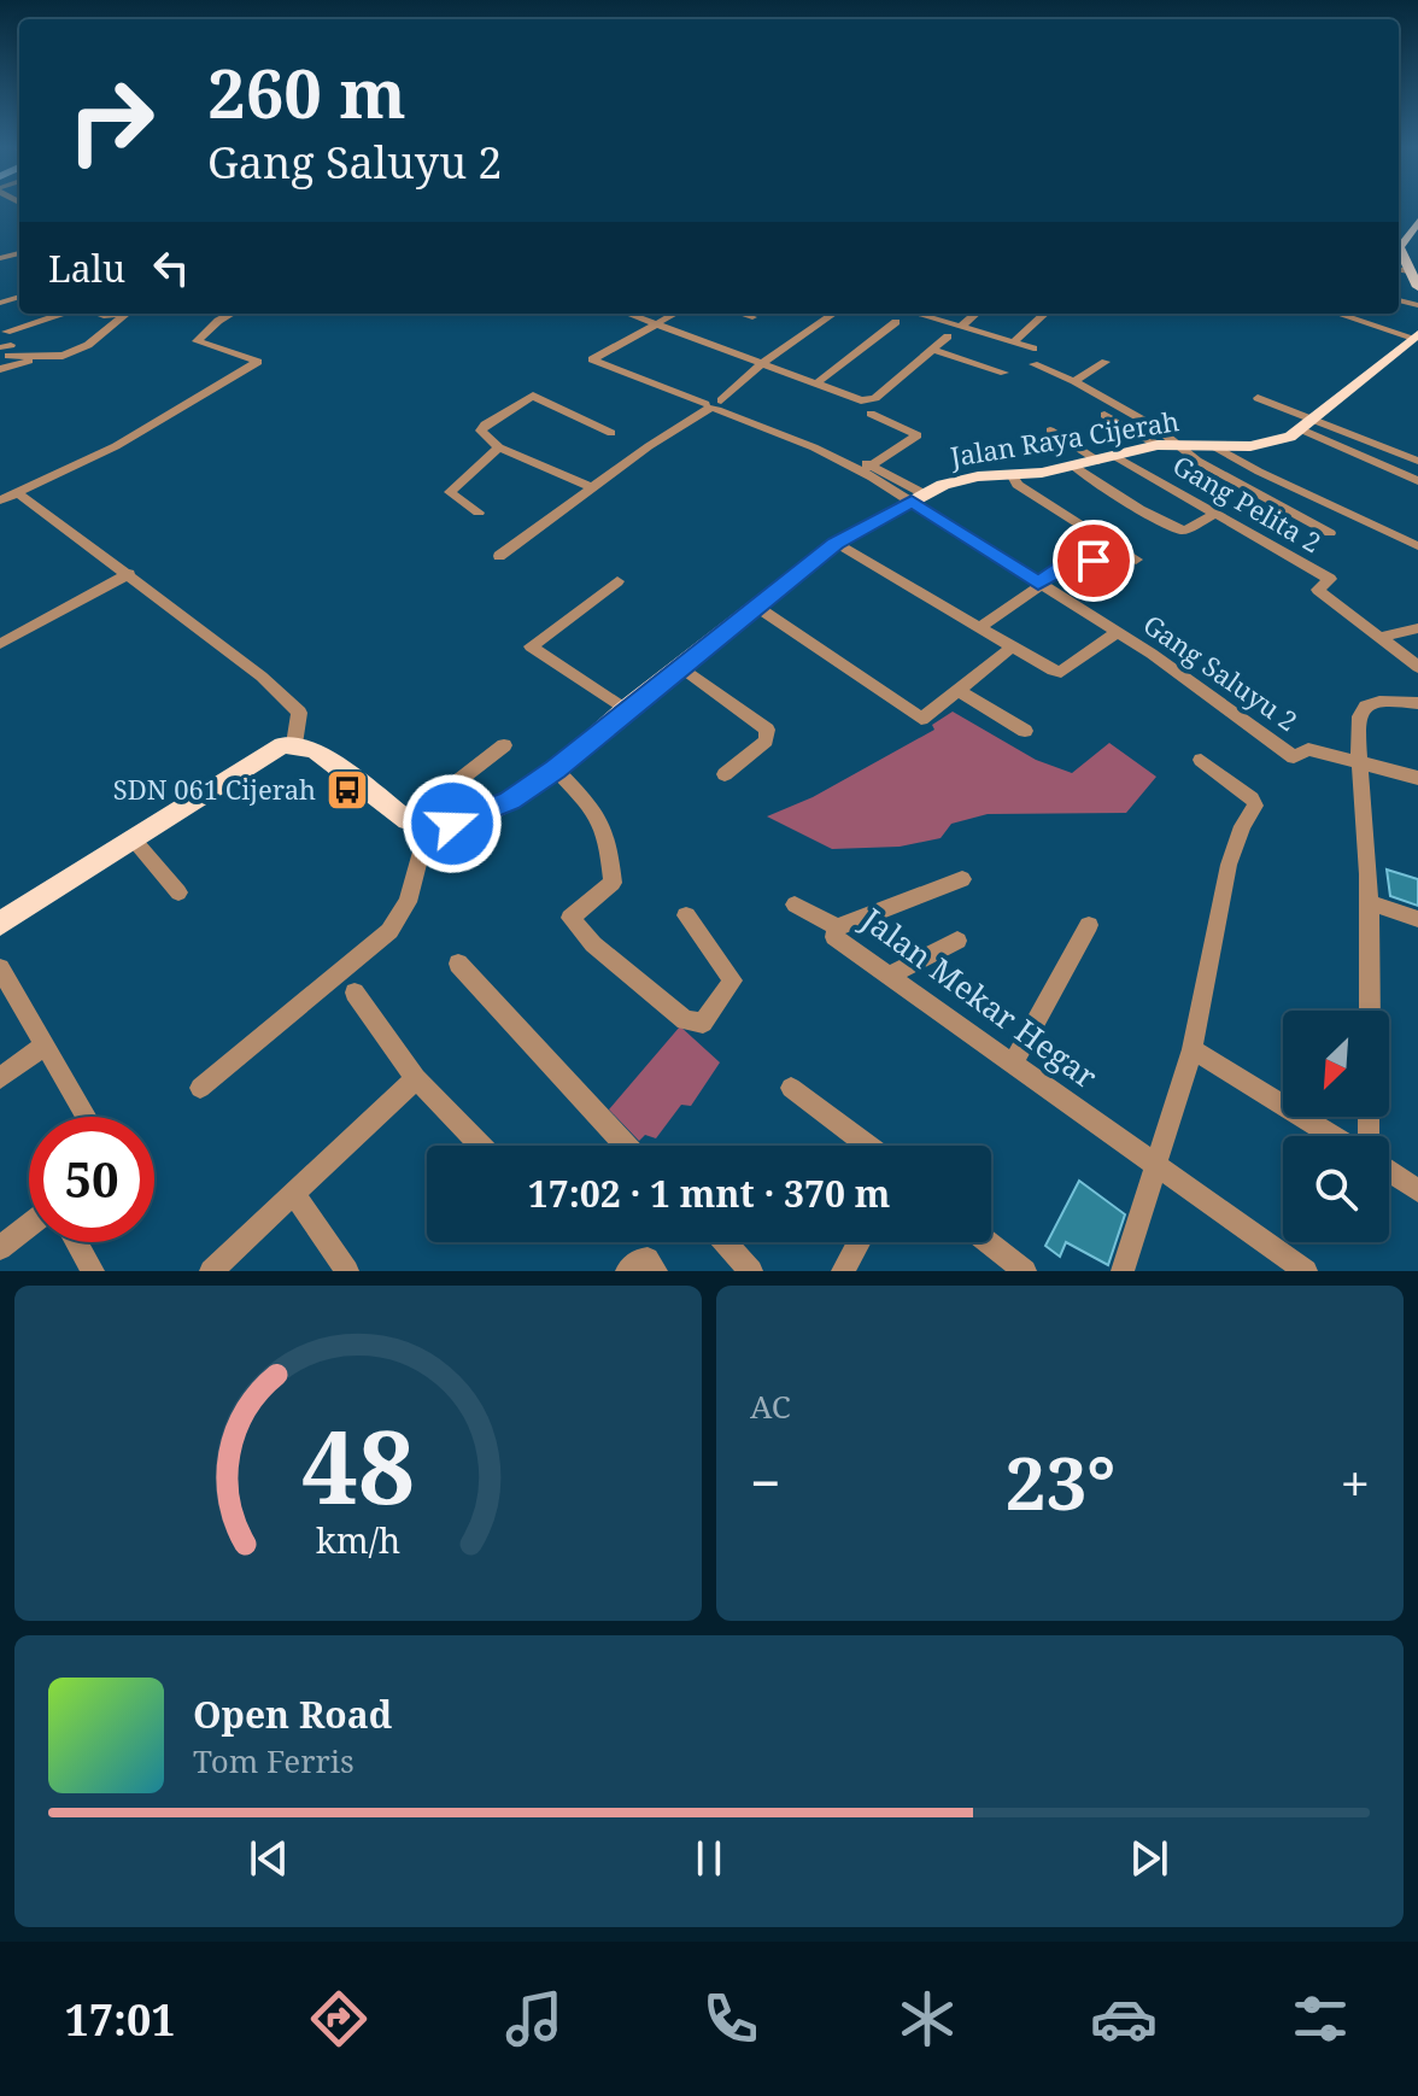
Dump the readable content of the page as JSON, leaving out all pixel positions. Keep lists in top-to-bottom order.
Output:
{
  "streets": {
    "main road": ["Jalan Raya Cijerah"],
    "street": ["Gang Pelita 2", "Gang Saluyu 2", "Jalan Mekar Hegar"]
  },
  "crossings": [
    ["Jalan Raya Cijerah", "Gang Pelita 2"],
    ["Jalan Raya Cijerah", "Gang Saluyu 2"]
  ],
  "places": {
    "bus stop": ["SDN 061 Cijerah"]
  },
  "north": "bottom left",
  "page": {
    "turn": ["260 m", "Gang Saluyu 2"],
    "then": "Lalu",
    "limit": "50",
    "trip": "17:02 · 1 mnt · 370 m",
    "tile": "AC",
    "heat": ["−", "23°", "+"],
    "song": ["Open Road", "Tom Ferris"],
    "tabs": "17:01",
    "gauge": ["48", "km/h"]
  }
}
